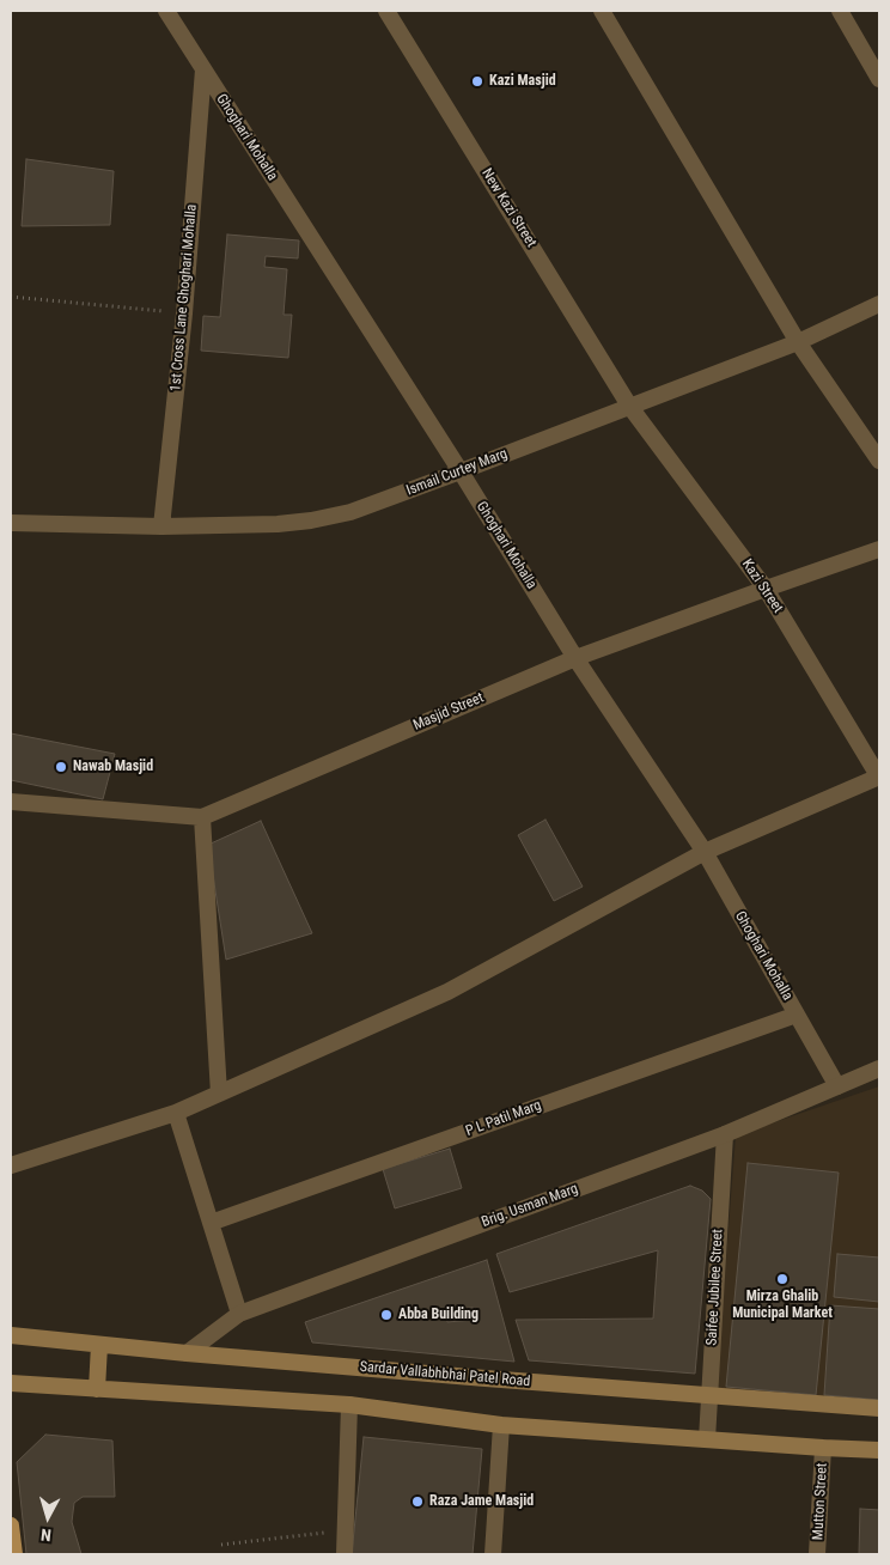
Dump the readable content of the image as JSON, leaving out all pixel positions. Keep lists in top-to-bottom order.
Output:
{
  "streets": {
    "main road": ["Sardar Vallabhbhai Patel Road"],
    "street": [
      "Ghoghari Mohalla",
      "New Kazi Street",
      "1st Cross Lane Ghoghari Mohalla",
      "Ismail Curtey Marg",
      "Kazi Street",
      "Masjid Street",
      "P L Patil Marg",
      "Brig. Usman Marg",
      "Saifee Jubilee Street",
      "Mutton Street"
    ]
  },
  "crossings": [
    ["Ghoghari Mohalla", "1st Cross Lane Ghoghari Mohalla"],
    ["Ghoghari Mohalla", "Ismail Curtey Marg"],
    ["Ghoghari Mohalla", "Masjid Street"],
    ["Ghoghari Mohalla", "P L Patil Marg"],
    ["Ghoghari Mohalla", "Brig. Usman Marg"],
    ["New Kazi Street", "Ismail Curtey Marg"],
    ["New Kazi Street", "Kazi Street"],
    ["1st Cross Lane Ghoghari Mohalla", "Ismail Curtey Marg"],
    ["Ismail Curtey Marg", "Kazi Street"],
    ["Kazi Street", "Masjid Street"],
    ["Brig. Usman Marg", "Saifee Jubilee Street"],
    ["Brig. Usman Marg", "Sardar Vallabhbhai Patel Road"],
    ["Saifee Jubilee Street", "Sardar Vallabhbhai Patel Road"]
  ],
  "places": [
    "Kazi Masjid",
    "Nawab Masjid",
    "Mirza Ghalib Municipal Market",
    "Abba Building",
    "Raza Jame Masjid"
  ],
  "north": "bottom"
}
